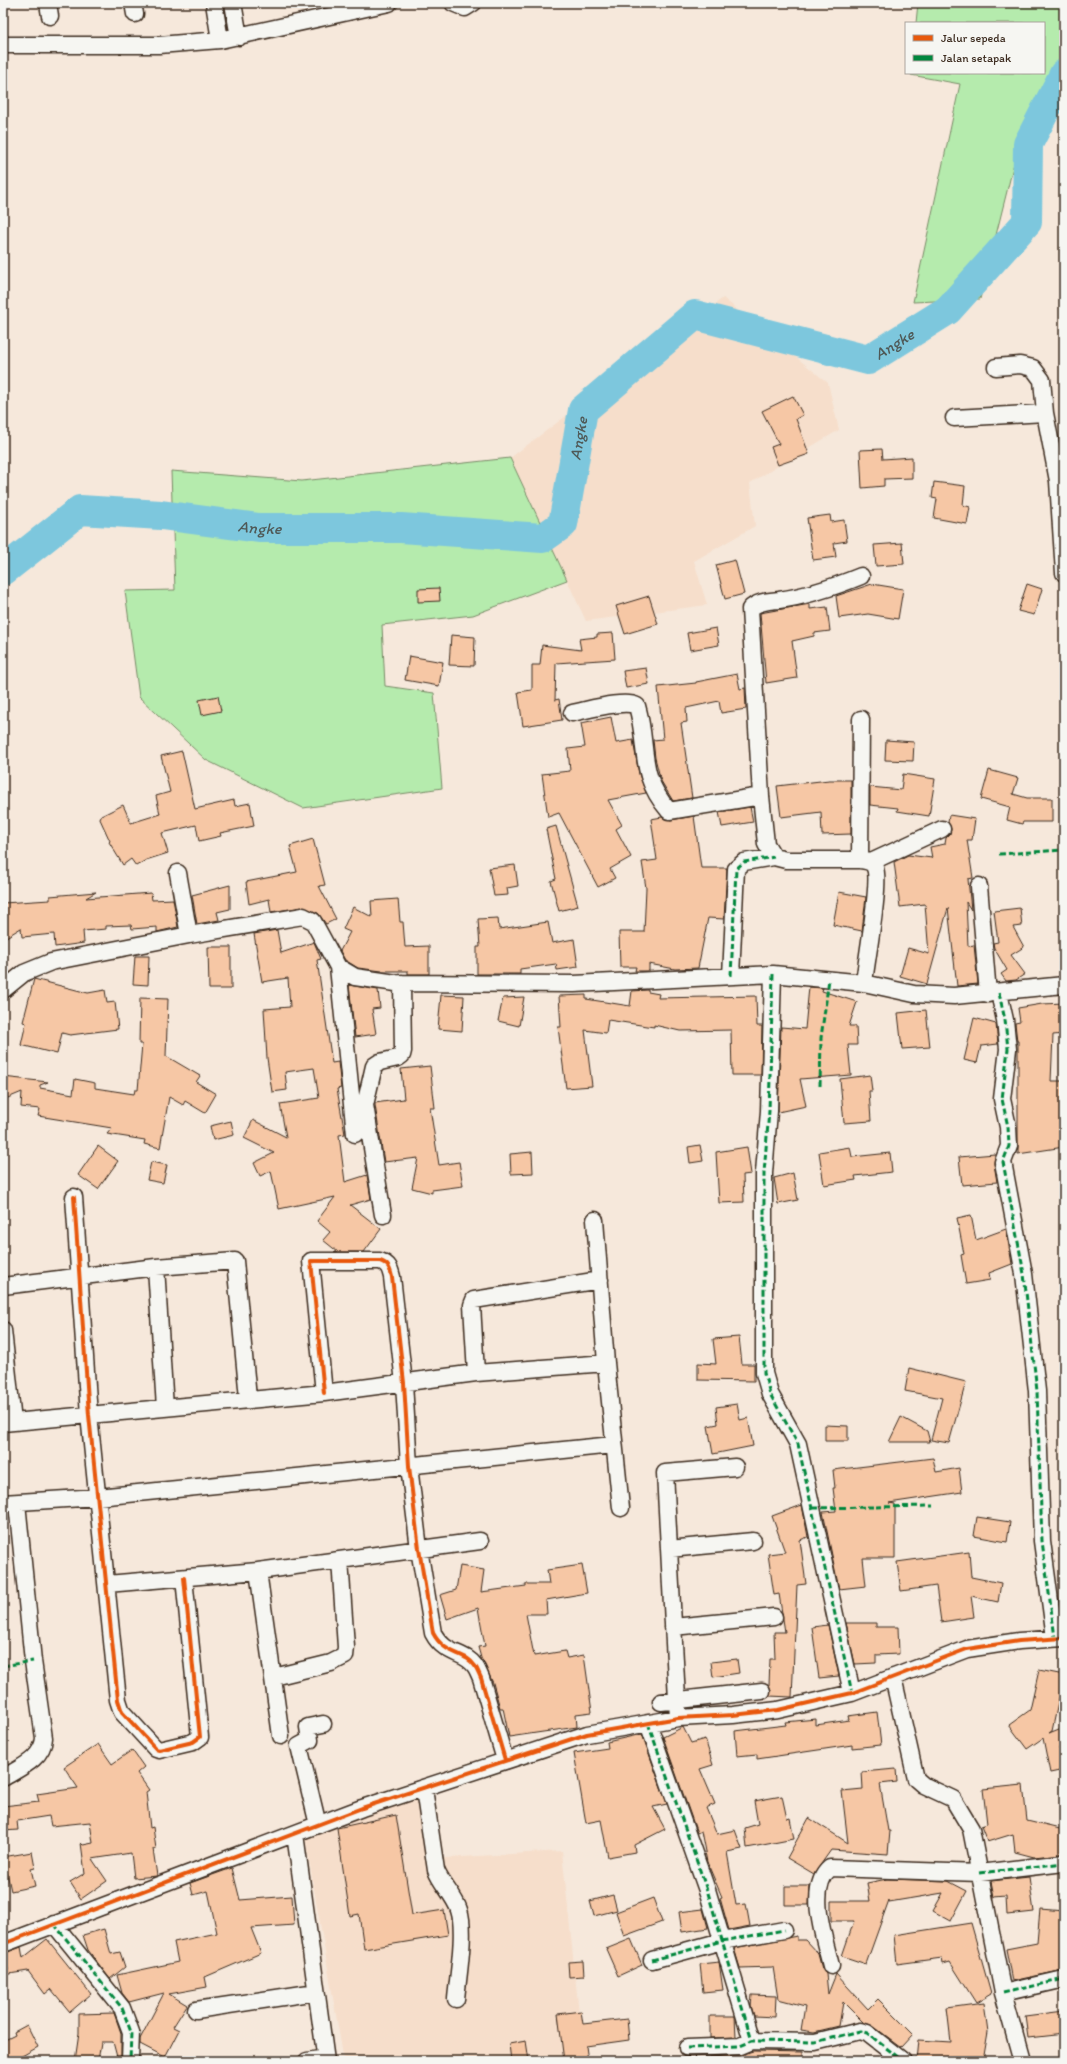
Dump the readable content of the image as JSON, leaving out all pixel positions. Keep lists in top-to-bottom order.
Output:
{
  "water": ["Angke"],
  "legend": ["Jalur sepeda", "Jalan setapak"]
}
